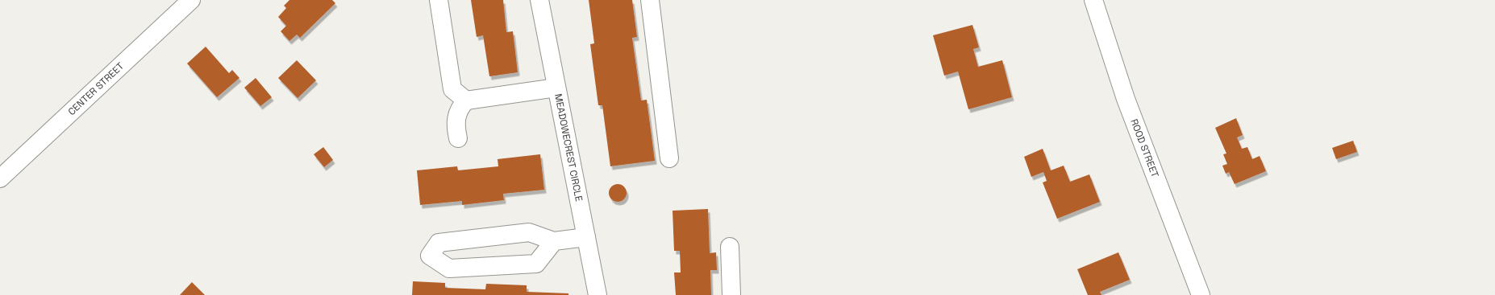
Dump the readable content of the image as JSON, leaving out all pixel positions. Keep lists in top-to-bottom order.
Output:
{
  "streets": {
    "main road": ["CENTER STREET", "MEADOWECREST CIRCLE", "ROOD STREET"]
  }
}
